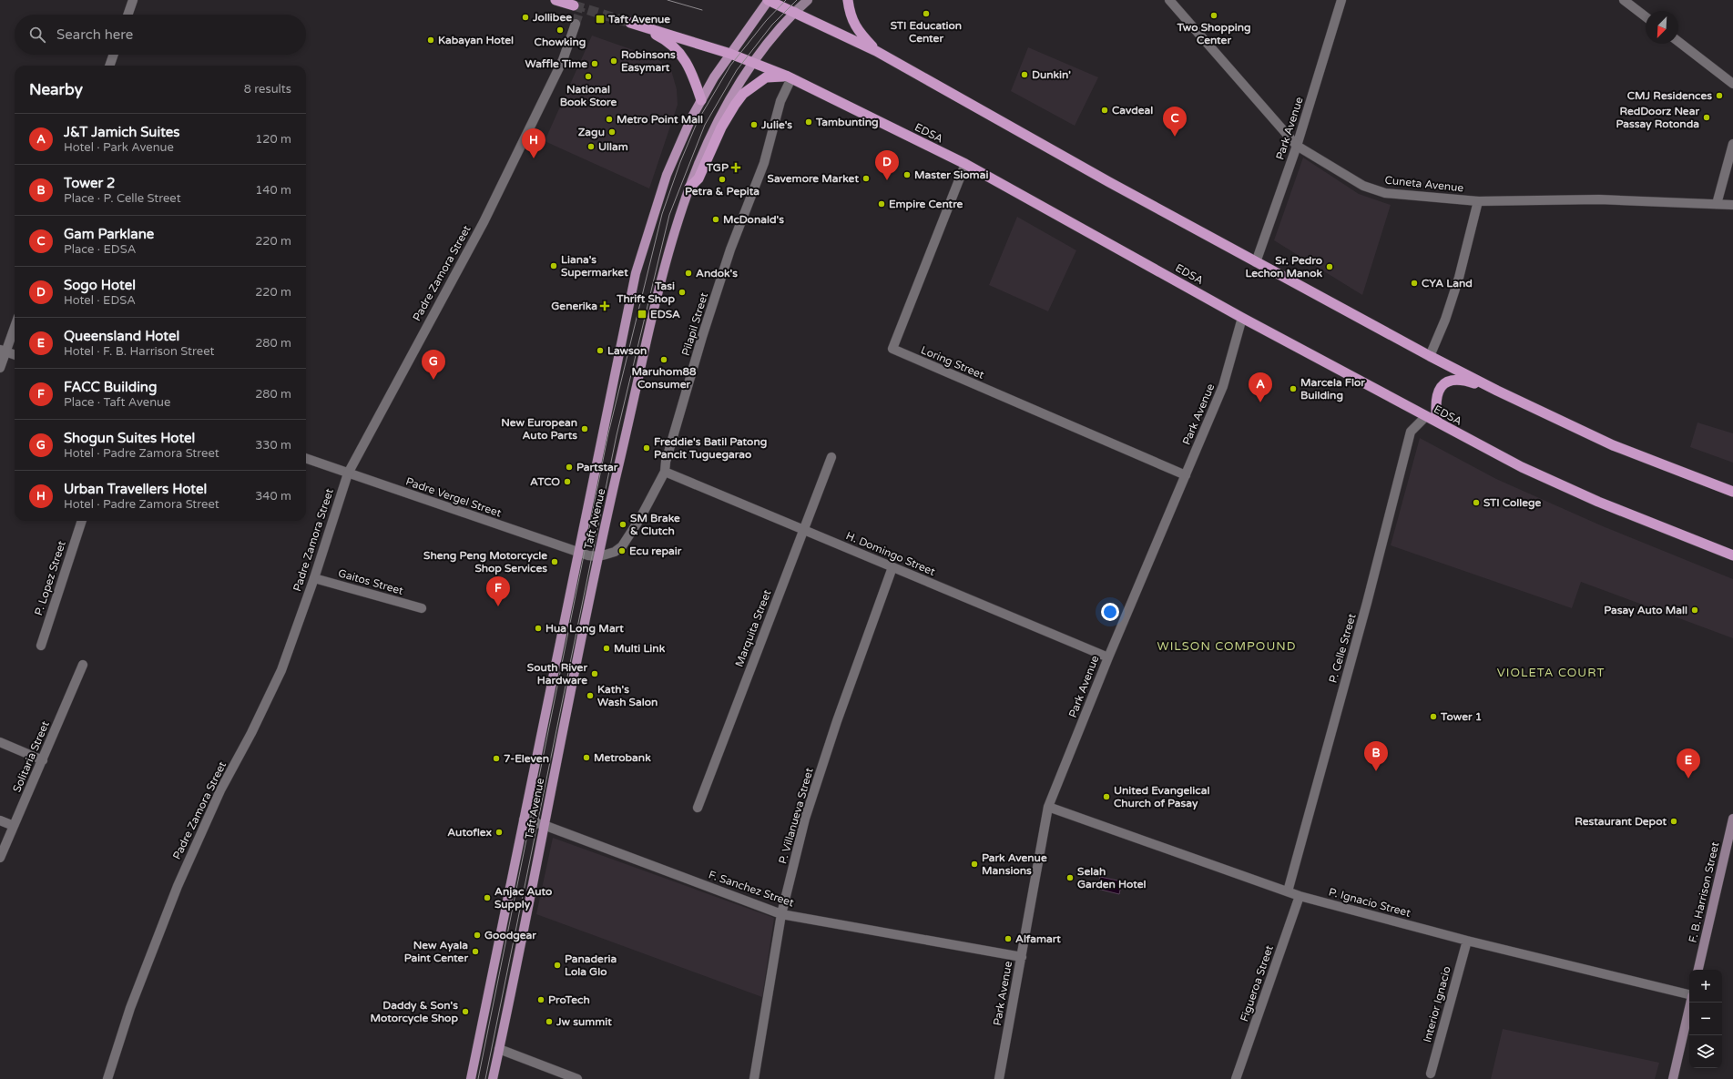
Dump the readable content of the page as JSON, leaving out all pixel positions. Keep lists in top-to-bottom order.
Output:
{
  "streets": {
    "highway": ["EDSA"],
    "main road": ["Taft Avenue", "F. B. Harrison Street"],
    "street": [
      "Park Avenue",
      "Cuneta Avenue",
      "Padre Zamora Street",
      "Pilapil Street",
      "Loring Street",
      "Padre Vergel Street",
      "H. Domingo Street",
      "P. Lopez Street",
      "Gaitos Street",
      "Marquita Street",
      "P. Celle Street",
      "Solitaria Street",
      "P. Villanueva Street",
      "F. Sanchez Street",
      "P. Ignacio Street",
      "Figueroa Street",
      "Interior Ignacio"
    ]
  },
  "crossings": [
    ["Park Avenue", "EDSA"],
    ["Park Avenue", "Cuneta Avenue"],
    ["Park Avenue", "Loring Street"],
    ["Park Avenue", "H. Domingo Street"],
    ["Park Avenue", "F. Sanchez Street"],
    ["Park Avenue", "P. Ignacio Street"],
    ["EDSA", "Pilapil Street"],
    ["EDSA", "Loring Street"],
    ["EDSA", "Taft Avenue"],
    ["EDSA", "P. Celle Street"],
    ["Padre Zamora Street", "Padre Vergel Street"],
    ["Padre Zamora Street", "Gaitos Street"],
    ["Pilapil Street", "Padre Vergel Street"],
    ["Pilapil Street", "Taft Avenue"],
    ["Pilapil Street", "H. Domingo Street"],
    ["Padre Vergel Street", "Taft Avenue"],
    ["Taft Avenue", "F. Sanchez Street"],
    ["H. Domingo Street", "Marquita Street"],
    ["H. Domingo Street", "P. Villanueva Street"],
    ["P. Celle Street", "P. Ignacio Street"],
    ["P. Villanueva Street", "F. Sanchez Street"],
    ["P. Ignacio Street", "Figueroa Street"],
    ["P. Ignacio Street", "Interior Ignacio"]
  ],
  "districts": ["WILSON COMPOUND", "VIOLETA COURT"],
  "places": {
    "other": [
      "STI Education Center",
      "Two Shopping Center",
      "Jollibee",
      "Chowking",
      "Kabayan Hotel",
      "Robinsons Easymart",
      "Waffle Time",
      "Dunkin'",
      "National Book Store",
      "CMJ Residences",
      "Cavdeal",
      "RedDoorz Near Passay Rotonda",
      "Metro Point Mall",
      "Tambunting",
      "Julie's",
      "Zagu",
      "Ullam",
      "Master Siomai",
      "Savemore Market",
      "Petra & Pepita",
      "Empire Centre",
      "McDonald's",
      "Liana's Supermarket",
      "Sr. Pedro Lechon Manok",
      "Andok's",
      "CYA Land",
      "Tasi Thrift Shop",
      "Lawson",
      "Maruhom88 Consumer",
      "Marcela Flor Building",
      "New European Auto Parts",
      "Freddie's Batil Patong Pancit Tuguegarao",
      "Partstar",
      "ATCO",
      "STI College",
      "SM Brake & Clutch",
      "Ecu repair",
      "Sheng Peng Motorcycle Shop Services",
      "Pasay Auto Mall",
      "Hua Long Mart",
      "Multi Link",
      "South River Hardware",
      "Kath's Wash Salon",
      "Tower 1",
      "Metrobank",
      "7-Eleven",
      "United Evangelical Church of Pasay",
      "Restaurant Depot",
      "Autoflex",
      "Park Avenue Mansions",
      "Selah Garden Hotel",
      "Anjac Auto Supply",
      "Goodgear",
      "Alfamart",
      "New Ayala Paint Center",
      "Panaderia Lola Glo",
      "ProTech",
      "Daddy & Son's Motorcycle Shop",
      "Jw summit"
    ],
    "transit": ["Taft Avenue", "EDSA"],
    "health": ["TGP", "Generika"]
  },
  "north": "bottom left",
  "page": {
    "search": "Search here",
    "heading": ["Nearby", "8 results"],
    "pins": [
      "C",
      "H",
      "D",
      "G",
      "A",
      "F",
      "B",
      "E"
    ],
    "list": [
      {
        "mark": "A",
        "name": "J&T Jamich Suites",
        "note": "Hotel · Park Avenue",
        "value": "120 m"
      },
      {
        "mark": "B",
        "name": "Tower 2",
        "note": "Place · P. Celle Street",
        "value": "140 m"
      },
      {
        "mark": "C",
        "name": "Gam Parklane",
        "note": "Place · EDSA",
        "value": "220 m"
      },
      {
        "mark": "D",
        "name": "Sogo Hotel",
        "note": "Hotel · EDSA",
        "value": "220 m"
      },
      {
        "mark": "E",
        "name": "Queensland Hotel",
        "note": "Hotel · F. B. Harrison Street",
        "value": "280 m"
      },
      {
        "mark": "F",
        "name": "FACC Building",
        "note": "Place · Taft Avenue",
        "value": "280 m"
      },
      {
        "mark": "G",
        "name": "Shogun Suites Hotel",
        "note": "Hotel · Padre Zamora Street",
        "value": "330 m"
      },
      {
        "mark": "H",
        "name": "Urban Travellers Hotel",
        "note": "Hotel · Padre Zamora Street",
        "value": "340 m"
      }
    ],
    "map_buttons": ["+", "−"]
  }
}
